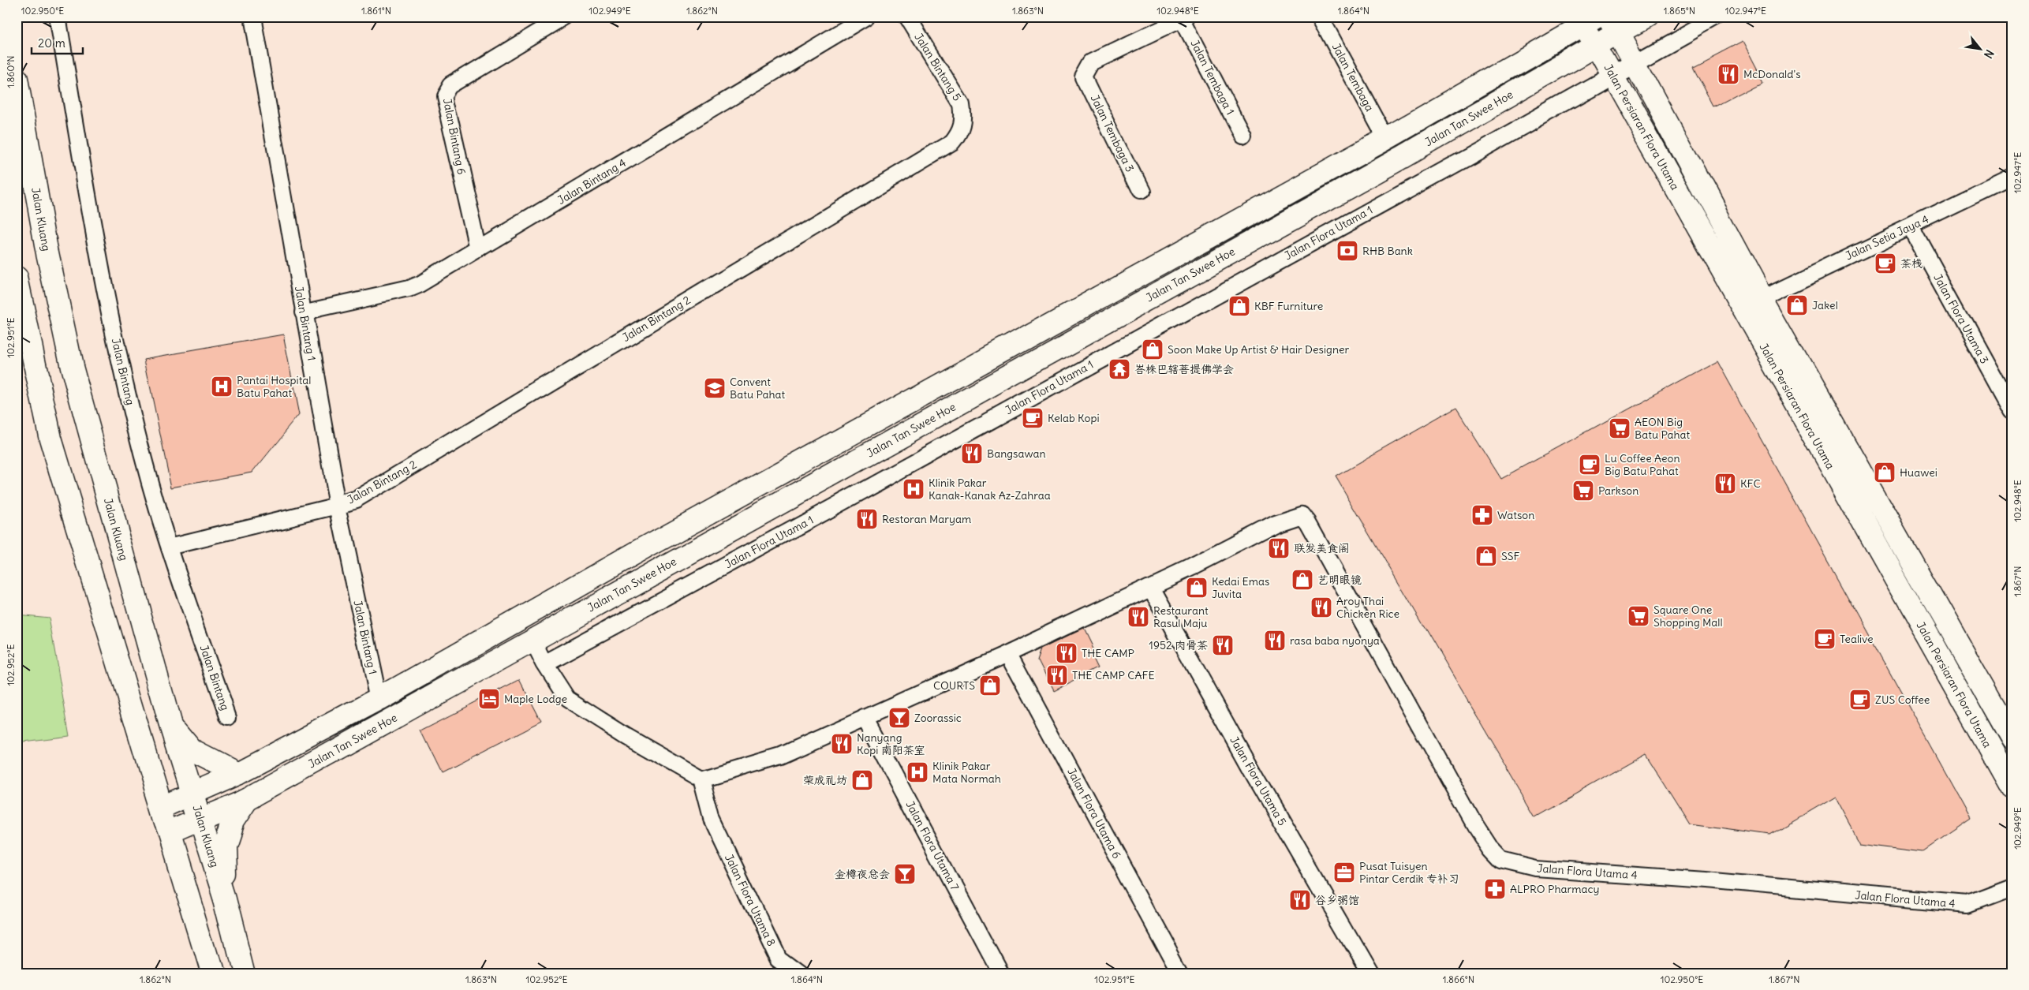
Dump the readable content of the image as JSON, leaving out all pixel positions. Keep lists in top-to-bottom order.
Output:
{
  "streets": {
    "main road": ["Jalan Tan Swee Hoe", "Jalan Persiaran Flora Utama", "Jalan Kluang"],
    "street": [
      "Jalan Bintang 5",
      "Jalan Tembaga 1",
      "Jalan Tembaga",
      "Jalan Tembaga 3",
      "Jalan Bintang 6",
      "Jalan Bintang 4",
      "Jalan Flora Utama 1",
      "Jalan Setia Jaya 4",
      "Jalan Bintang 2",
      "Jalan Flora Utama 3",
      "Jalan Bintang 1",
      "Jalan Bintang",
      "Jalan Flora Utama 5",
      "Jalan Flora Utama 6",
      "Jalan Flora Utama 7",
      "Jalan Flora Utama 4",
      "Jalan Flora Utama 8"
    ]
  },
  "crossings": [
    ["Jalan Bintang 5", "Jalan Bintang 2"],
    ["Jalan Tembaga 1", "Jalan Tembaga 3"],
    ["Jalan Tan Swee Hoe", "Jalan Persiaran Flora Utama"],
    ["Jalan Tan Swee Hoe", "Jalan Kluang"],
    ["Jalan Persiaran Flora Utama", "Jalan Flora Utama 1"],
    ["Jalan Persiaran Flora Utama", "Jalan Setia Jaya 4"],
    ["Jalan Bintang 6", "Jalan Bintang 4"],
    ["Jalan Bintang 4", "Jalan Bintang 1"],
    ["Jalan Setia Jaya 4", "Jalan Flora Utama 3"],
    ["Jalan Bintang 2", "Jalan Bintang 1"],
    ["Jalan Bintang 2", "Jalan Bintang"],
    ["Jalan Flora Utama 5", "Jalan Flora Utama 4"]
  ],
  "places": {
    "restaurant": [
      "McDonald's",
      "Bangsawan",
      "KFC",
      "Restoran Maryam",
      "联发美食阁",
      "Aroy Thai Chicken Rice",
      "Restaurant Rasul Maju",
      "rasa baba nyonya",
      "1952 肉骨茶",
      "THE CAMP",
      "THE CAMP CAFE",
      "Nanyang Kopi 南阳茶室",
      "谷乡粥馆"
    ],
    "bank": ["RHB Bank"],
    "cafe": [
      "茶栈",
      "Kelab Kopi",
      "Lu Coffee Aeon Big Batu Pahat",
      "Tealive",
      "ZUS Coffee"
    ],
    "shop": [
      "Jakel",
      "KBF Furniture",
      "Soon Make Up Artist & Hair Designer",
      "Huawei",
      "SSF",
      "艺明眼镜",
      "Kedai Emas Juvita",
      "COURTS",
      "荣成礼坊"
    ],
    "temple": ["峇株巴辖菩提佛学会"],
    "hospital": ["Pantai Hospital Batu Pahat", "Klinik Pakar Kanak-Kanak Az-Zahraa", "Klinik Pakar Mata Normah"],
    "school or university": ["Convent Batu Pahat"],
    "supermarket": ["AEON Big Batu Pahat", "Parkson", "Square One Shopping Mall"],
    "pharmacy": ["Watson", "ALPRO Pharmacy"],
    "hotel": ["Maple Lodge"],
    "bar": ["Zoorassic", "金樽夜总会"],
    "office": ["Pusat Tuisyen Pintar Cerdik 专补习"]
  },
  "scale_bar": "20 m",
  "north": "bottom right",
  "coordinates": [
    "102.950°E",
    "1.861°N",
    "102.949°E",
    "1.862°N",
    "1.863°N",
    "102.948°E",
    "1.864°N",
    "1.865°N",
    "102.947°E",
    "1.860°N",
    "102.951°E",
    "1.867°N",
    "102.952°E",
    "1.866°N"
  ]
}
